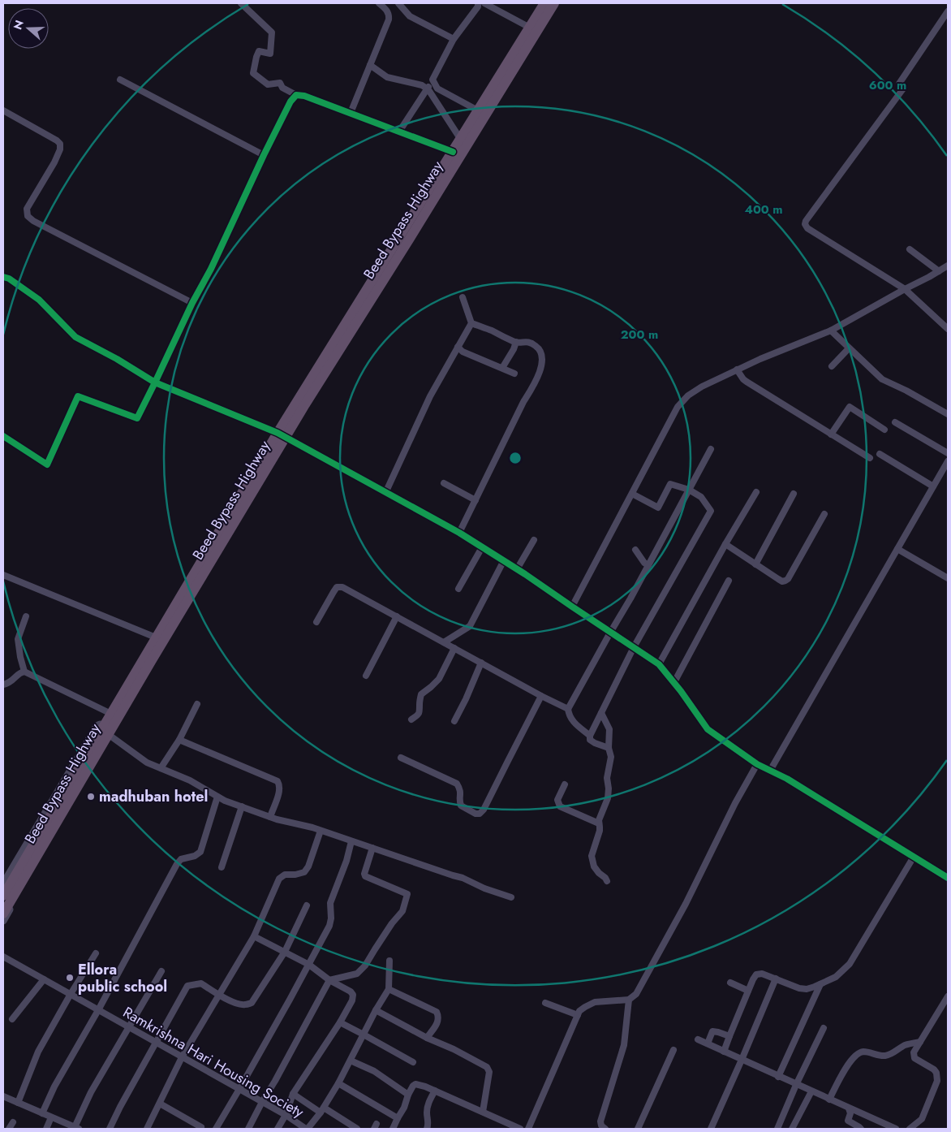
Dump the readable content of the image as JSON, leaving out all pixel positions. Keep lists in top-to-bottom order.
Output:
{
  "streets": {
    "highway": ["Beed Bypass Highway"],
    "street": ["Ramkrishna Hari Housing Society"]
  },
  "places": ["madhuban hotel", "Ellora public school"],
  "north": "left",
  "rings": ["600 m", "400 m", "200 m"]
}
